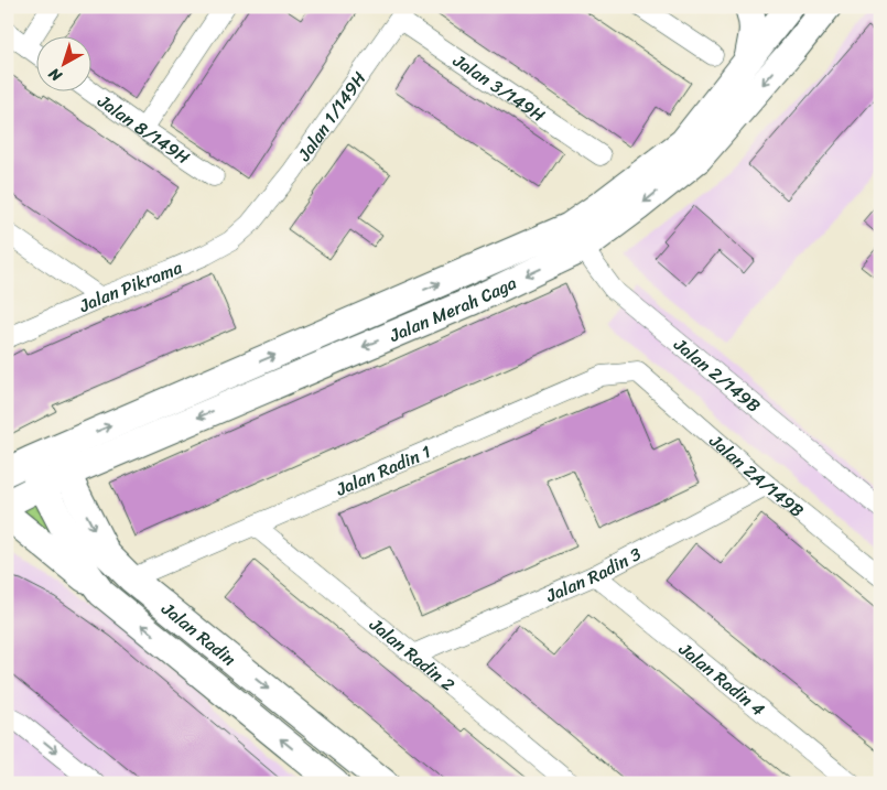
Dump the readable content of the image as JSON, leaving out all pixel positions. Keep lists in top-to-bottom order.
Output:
{
  "streets": {
    "street": [
      "Jalan 3/149H",
      "Jalan 1/149H",
      "Jalan 8/149H",
      "Jalan Pikrama",
      "Jalan Merah Caga",
      "Jalan 2/149B",
      "Jalan Radin 1",
      "Jalan 2A/149B",
      "Jalan Radin 3",
      "Jalan Radin",
      "Jalan Radin 2",
      "Jalan Radin 4"
    ]
  },
  "crossings": [
    ["Jalan 3/149H", "Jalan 1/149H"],
    ["Jalan 1/149H", "Jalan Pikrama"],
    ["Jalan Merah Caga", "Jalan 2/149B"],
    ["Jalan Merah Caga", "Jalan Radin"],
    ["Jalan Radin 1", "Jalan 2A/149B"],
    ["Jalan Radin 1", "Jalan Radin"],
    ["Jalan Radin 1", "Jalan Radin 2"],
    ["Jalan 2A/149B", "Jalan Radin 3"],
    ["Jalan Radin 3", "Jalan Radin 2"],
    ["Jalan Radin 3", "Jalan Radin 4"]
  ],
  "north": "bottom left"
}
